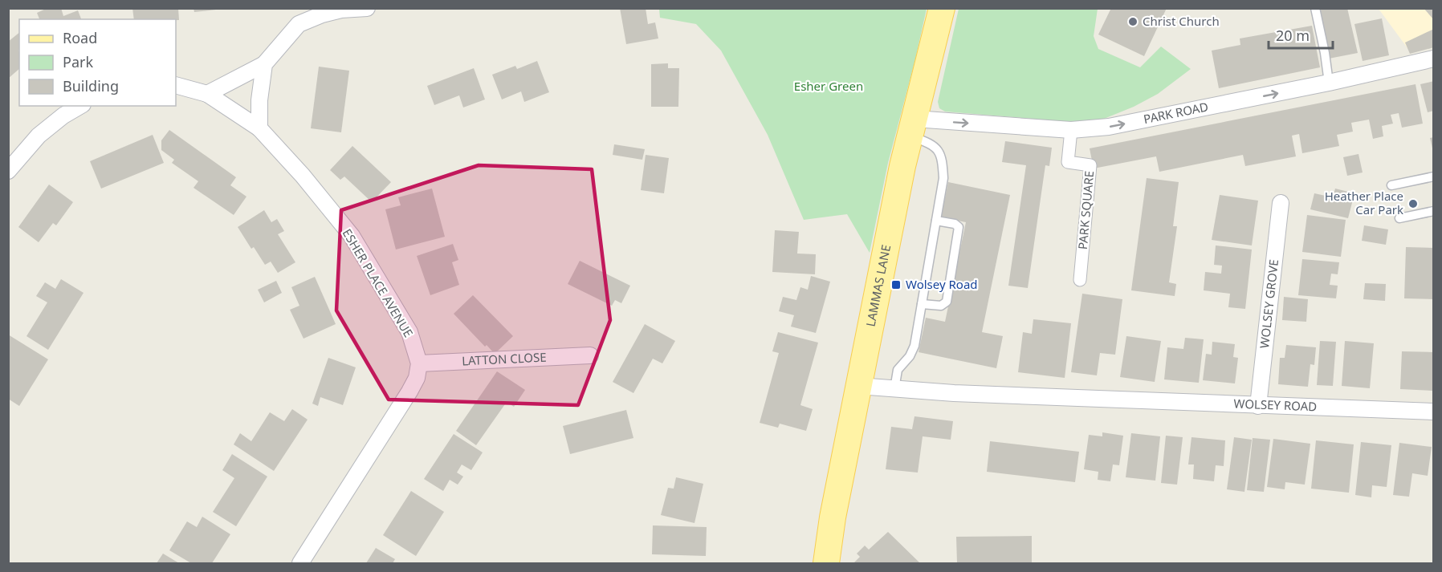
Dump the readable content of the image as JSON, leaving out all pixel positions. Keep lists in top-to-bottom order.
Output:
{
  "streets": {
    "main road": ["LAMMAS LANE"],
    "street": [
      "PARK ROAD",
      "PARK SQUARE",
      "ESHER PLACE AVENUE",
      "WOLSEY GROVE",
      "LATTON CLOSE",
      "WOLSEY ROAD"
    ]
  },
  "crossings": [
    ["PARK ROAD", "PARK SQUARE"],
    ["PARK ROAD", "LAMMAS LANE"],
    ["ESHER PLACE AVENUE", "LATTON CLOSE"],
    ["LAMMAS LANE", "WOLSEY ROAD"],
    ["WOLSEY GROVE", "WOLSEY ROAD"]
  ],
  "one_way": ["PARK ROAD"],
  "parks": ["Esher Green"],
  "places": {
    "other": ["Christ Church", "Heather Place Car Park"],
    "transit": ["Wolsey Road"]
  },
  "legend": ["Road", "Park", "Building"],
  "scale_bar": "20 m"
}
